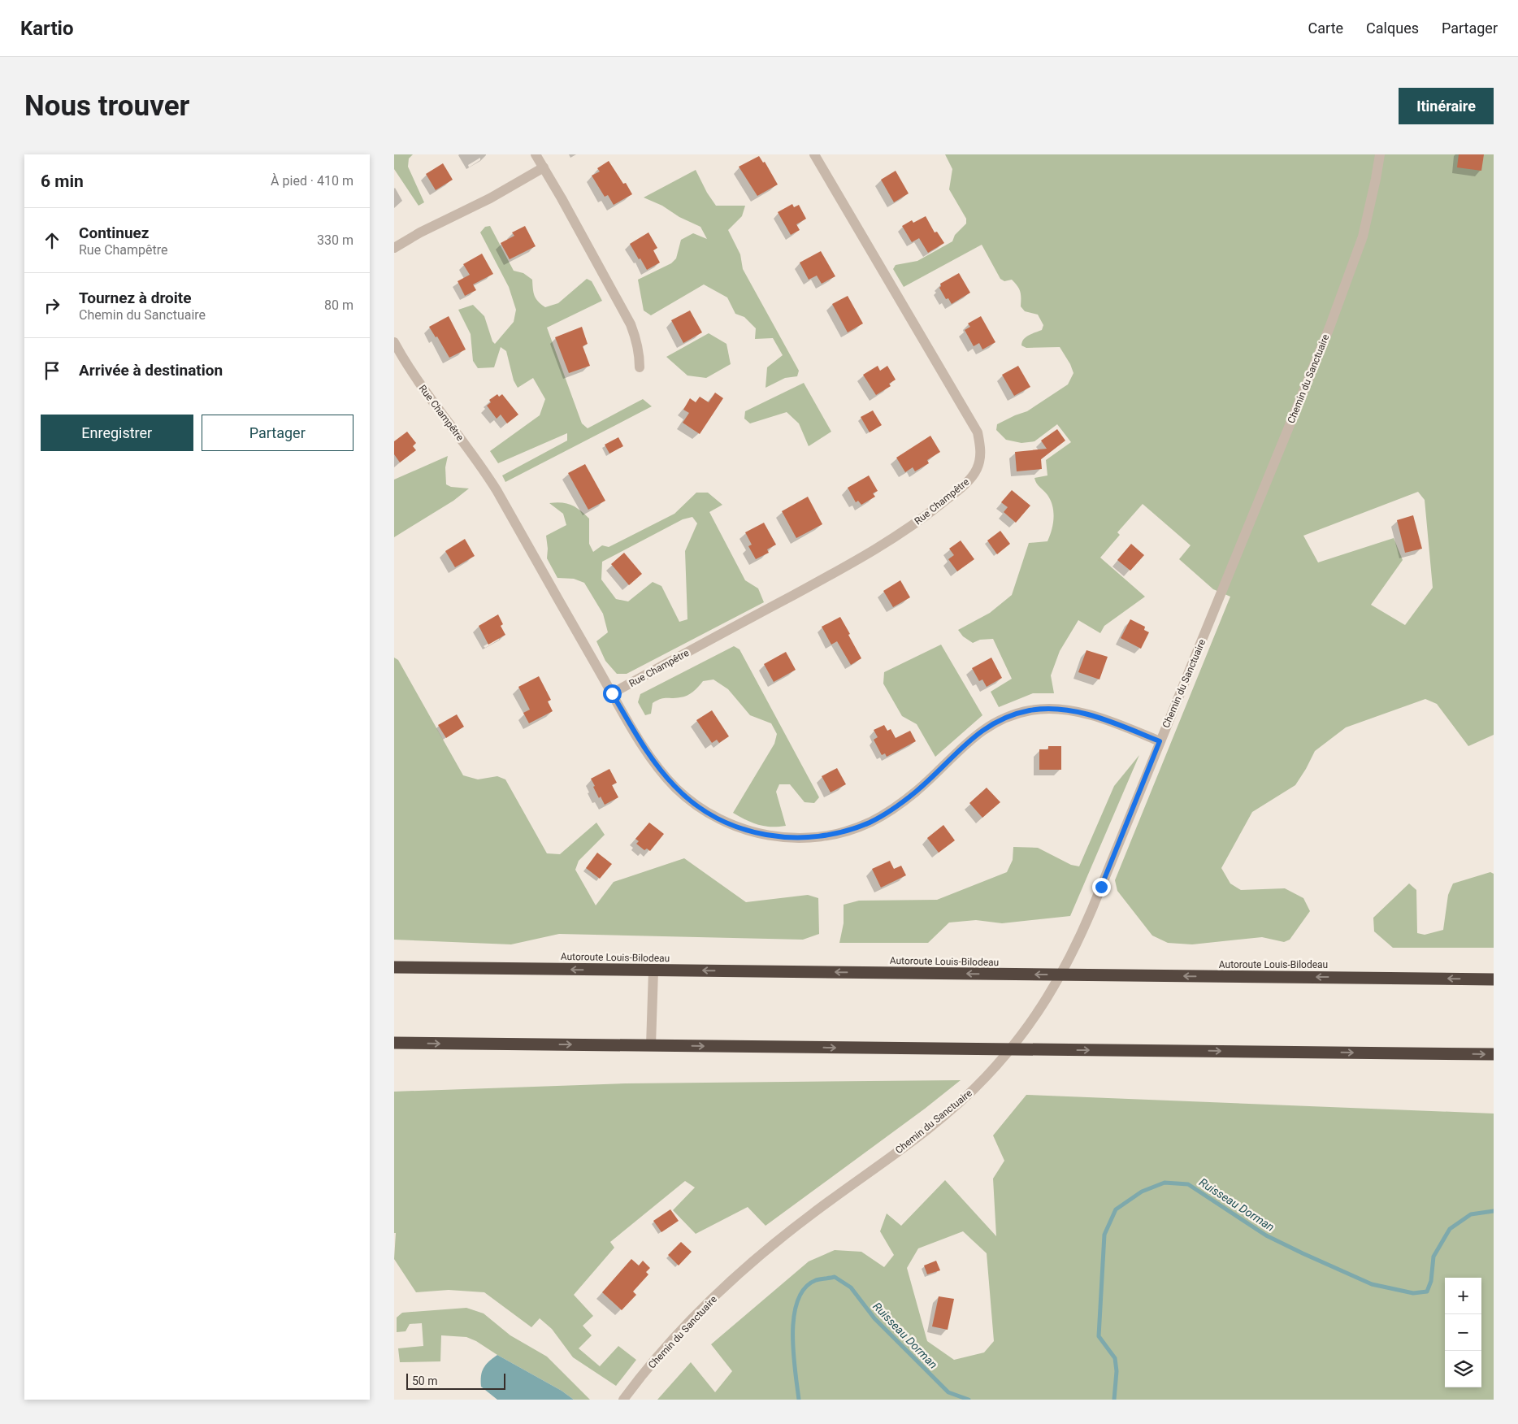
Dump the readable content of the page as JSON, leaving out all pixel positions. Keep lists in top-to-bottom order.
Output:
{
  "streets": {
    "highway": ["Autoroute Louis-Bilodeau"],
    "street": ["Chemin du Sanctuaire", "Rue Champêtre"]
  },
  "crossings": [
    ["Chemin du Sanctuaire", "Rue Champêtre"]
  ],
  "water": ["Ruisseau Dorman"],
  "scale_bar": "50 m",
  "page": {
    "header": "Kartio",
    "nav": ["Carte", "Calques", "Partager"],
    "buttons": [
      "Itinéraire",
      ["Enregistrer", "Partager"]
    ],
    "title": "Nous trouver",
    "heading": ["6 min", "À pied · 410 m"],
    "list": [
      ["Continuez", "Rue Champêtre", "330 m"],
      ["Tournez à droite", "Chemin du Sanctuaire", "80 m"],
      "Arrivée à destination"
    ],
    "map_buttons": ["+", "−"],
    "scale": "50 m"
  }
}
